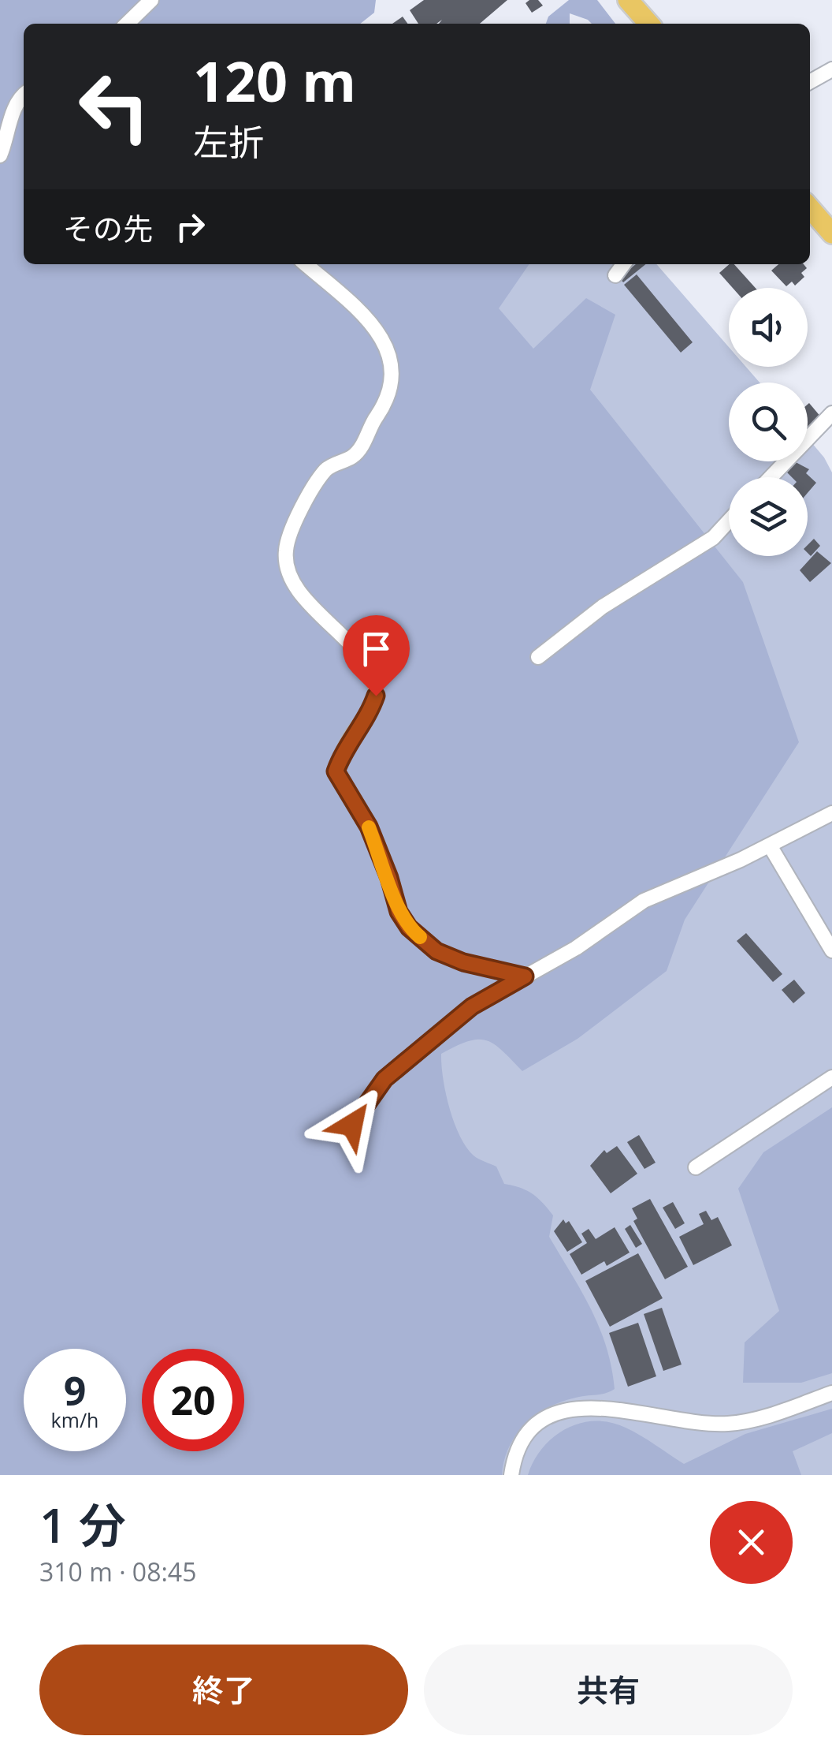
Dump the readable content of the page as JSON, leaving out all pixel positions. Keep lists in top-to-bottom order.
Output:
{
  "page": {
    "turn": ["120 m", "左折"],
    "then": "その先",
    "speed": "9 km/h",
    "limit": "20",
    "heading": ["1 分", "310 m · 08:45"],
    "buttons": ["終了", "共有"]
  }
}
